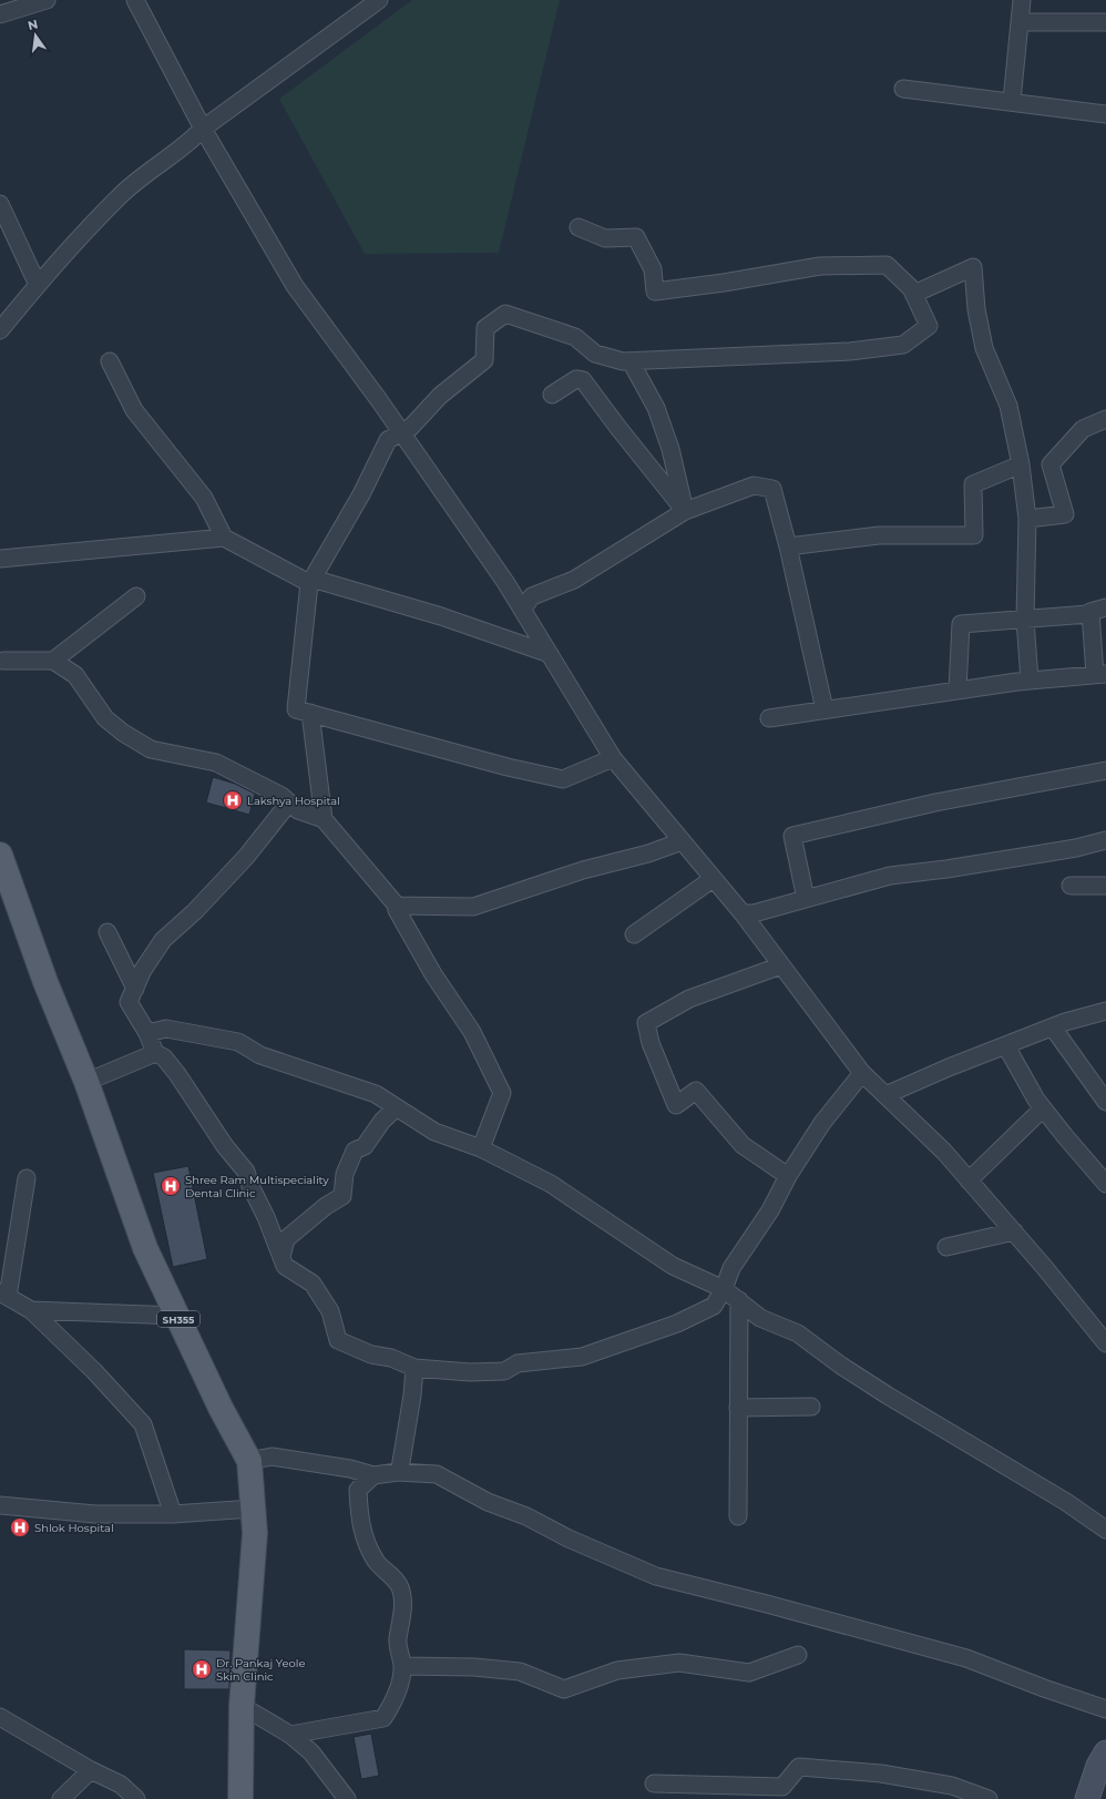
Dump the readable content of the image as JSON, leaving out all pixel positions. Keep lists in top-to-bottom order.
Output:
{
  "streets": {
    "main road": ["SH355"]
  },
  "places": {
    "hospital": [
      "Lakshya Hospital",
      "Shree Ram Multispeciality Dental Clinic",
      "Shlok Hospital",
      "Dr. Pankaj Yeole Skin Clinic"
    ]
  },
  "north": "top"
}
